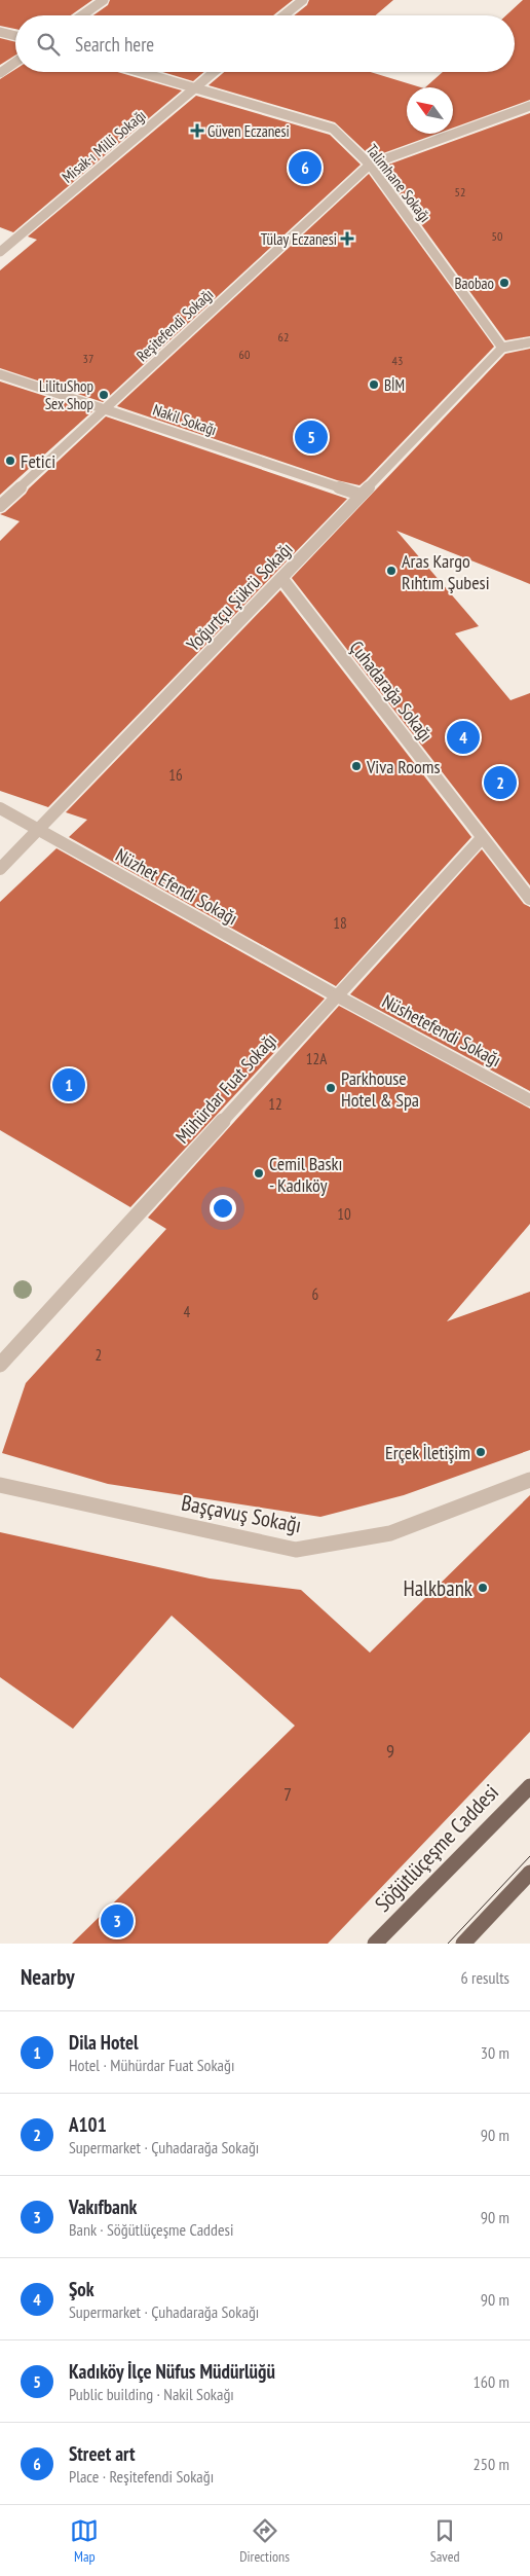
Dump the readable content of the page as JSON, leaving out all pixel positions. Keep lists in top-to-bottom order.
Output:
{
  "streets": {
    "main road": ["Söğütlüçeşme Caddesi"],
    "street": [
      "Misak-ı Milli Sokağı",
      "Talimhane Sokağı",
      "Reşitefendi Sokağı",
      "Nakil Sokağı",
      "Yoğurtçu Şükrü Sokağı",
      "Çuhadarağa Sokağı",
      "Nüzhet Efendi Sokağı",
      "Nüshetefendi Sokağı",
      "Mühürdar Fuat Sokağı",
      "Başçavuş Sokağı"
    ]
  },
  "crossings": [
    ["Misak-ı Milli Sokağı", "Talimhane Sokağı"],
    ["Talimhane Sokağı", "Reşitefendi Sokağı"],
    ["Talimhane Sokağı", "Yoğurtçu Şükrü Sokağı"],
    ["Reşitefendi Sokağı", "Nakil Sokağı"],
    ["Nakil Sokağı", "Yoğurtçu Şükrü Sokağı"],
    ["Yoğurtçu Şükrü Sokağı", "Çuhadarağa Sokağı"],
    ["Yoğurtçu Şükrü Sokağı", "Nüzhet Efendi Sokağı"],
    ["Çuhadarağa Sokağı", "Mühürdar Fuat Sokağı"],
    ["Nüzhet Efendi Sokağı", "Nüshetefendi Sokağı"],
    ["Nüzhet Efendi Sokağı", "Mühürdar Fuat Sokağı"],
    ["Nüshetefendi Sokağı", "Mühürdar Fuat Sokağı"]
  ],
  "places": {
    "health": ["Güven Eczanesi", "Tülay Eczanesi"],
    "other": [
      "Baobao",
      "BİM",
      "LilituShop Sex Shop",
      "Fetici",
      "Aras Kargo Rıhtım Şubesi",
      "Viva Rooms",
      "Parkhouse Hotel & Spa",
      "Cemil Baskı - Kadıköy",
      "Erçek İletişim",
      "Halkbank"
    ]
  },
  "house_numbers": [
    "52",
    "50",
    "62",
    "60",
    "37",
    "43",
    "16",
    "18",
    "12A",
    "12",
    "10",
    "6",
    "4",
    "2",
    "9",
    "7"
  ],
  "north": "top left",
  "page": {
    "search": "Search here",
    "pins": [
      "6",
      "5",
      "4",
      "2",
      "1",
      "3"
    ],
    "heading": ["Nearby", "6 results"],
    "list": [
      {
        "mark": "1",
        "name": "Dila Hotel",
        "note": "Hotel · Mühürdar Fuat Sokağı",
        "value": "30 m"
      },
      {
        "mark": "2",
        "name": "A101",
        "note": "Supermarket · Çuhadarağa Sokağı",
        "value": "90 m"
      },
      {
        "mark": "3",
        "name": "Vakıfbank",
        "note": "Bank · Söğütlüçeşme Caddesi",
        "value": "90 m"
      },
      {
        "mark": "4",
        "name": "Şok",
        "note": "Supermarket · Çuhadarağa Sokağı",
        "value": "90 m"
      },
      {
        "mark": "5",
        "name": "Kadıköy İlçe Nüfus Müdürlüğü",
        "note": "Public building · Nakil Sokağı",
        "value": "160 m"
      },
      {
        "mark": "6",
        "name": "Street art",
        "note": "Place · Reşitefendi Sokağı",
        "value": "250 m"
      }
    ],
    "nav": ["Map", "Directions", "Saved"]
  }
}
